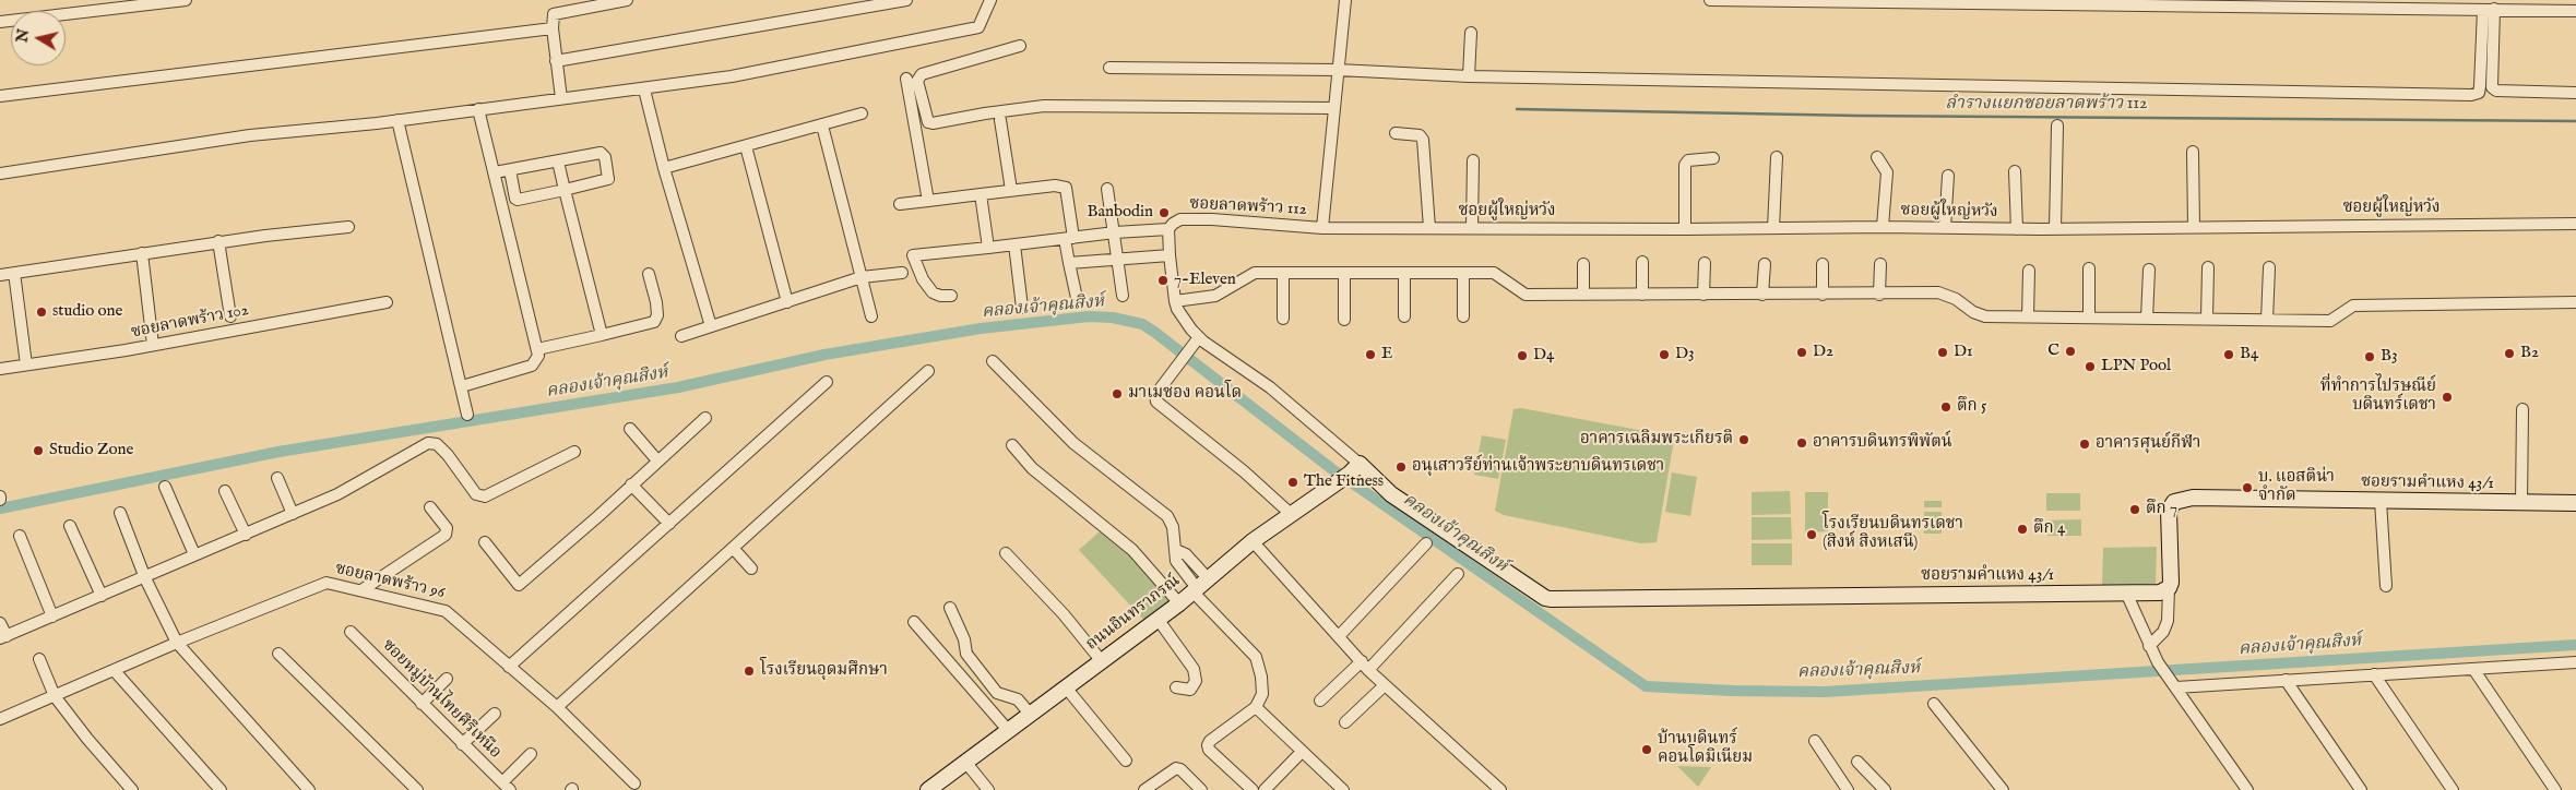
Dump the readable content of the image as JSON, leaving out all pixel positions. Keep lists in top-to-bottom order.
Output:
{
  "streets": {
    "street": [
      "ซอยลาดพร้าว 112",
      "ซอยผู้ใหญ่หวัง",
      "ซอยลาดพร้าว 102",
      "ซอยรามคำแหง 43/1",
      "ซอยลาดพร้าว 96",
      "ถนนอินทราภรณ์",
      "ซอยหมู่บ้านไทยศิริเหนือ"
    ]
  },
  "crossings": [
    ["ซอยลาดพร้าว 112", "ซอยผู้ใหญ่หวัง"],
    ["ซอยรามคำแหง 43/1", "ถนนอินทราภรณ์"]
  ],
  "water": ["ลำรางแยกซอยลาดพร้าว 112", "คลองเจ้าคุณสิงห์"],
  "places": [
    "Banbodin",
    "7-Eleven",
    "studio one",
    "C",
    "D2",
    "D1",
    "B2",
    "E",
    "D3",
    "B4",
    "D4",
    "B3",
    "LPN Pool",
    "มาเมซอง คอนโด",
    "ที่ทำการไปรษณีย์ บดินทร์เดชา",
    "ตึก 5",
    "อาคารเฉลิมพระเกียรติ",
    "อาคารบดินทรพิพัตน์",
    "อาคารศุนย์กีฬา",
    "Studio Zone",
    "อนุเสาวรีย์ท่านเจ้าพระยาบดินทรเดชา",
    "The Fitness",
    "บ. แอสติน่า จำกัด",
    "ตึก 7",
    "ตึก 4",
    "โรงเรียนบดินทรเดชา (สิงห์ สิงหเสนี)",
    "โรงเรียนอุดมศึกษา",
    "บ้านบดินทร์ คอนโดมิเนียม"
  ],
  "north": "left"
}
